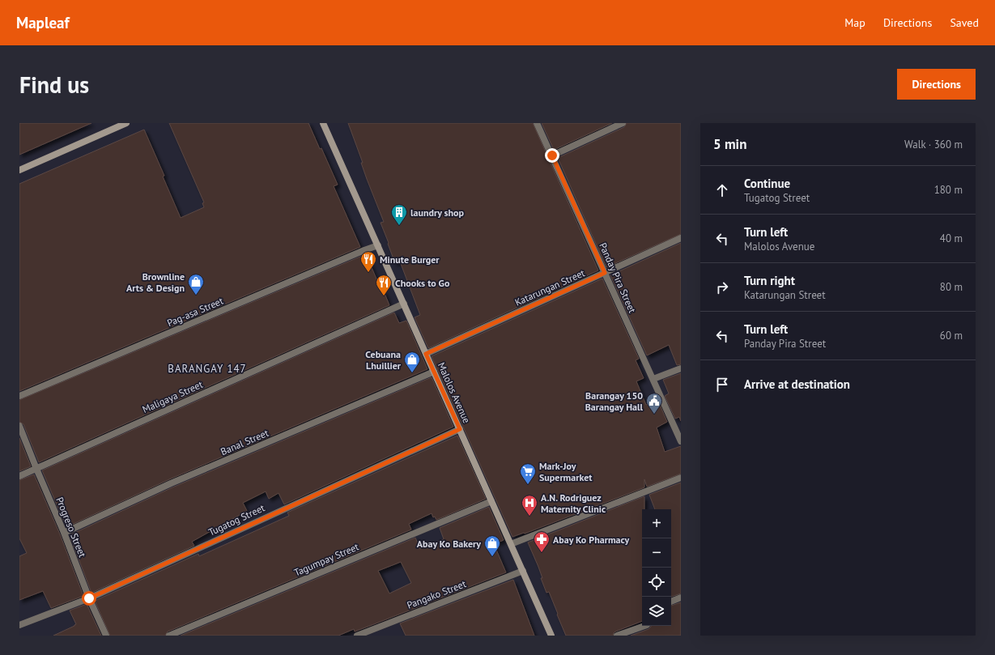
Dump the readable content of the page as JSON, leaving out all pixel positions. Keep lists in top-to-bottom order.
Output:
{
  "streets": {
    "street": [
      "Panday Pira Street",
      "Katarungan Street",
      "Pag-asa Street",
      "Malolos Avenue",
      "Maligaya Street",
      "Banal Street",
      "Tugatog Street",
      "Progreso Street",
      "Tagumpay Street",
      "Pangako Street"
    ]
  },
  "crossings": [
    ["Panday Pira Street", "Katarungan Street"],
    ["Katarungan Street", "Malolos Avenue"],
    ["Pag-asa Street", "Malolos Avenue"],
    ["Malolos Avenue", "Maligaya Street"],
    ["Malolos Avenue", "Banal Street"],
    ["Malolos Avenue", "Tugatog Street"],
    ["Malolos Avenue", "Tagumpay Street"],
    ["Malolos Avenue", "Pangako Street"],
    ["Maligaya Street", "Progreso Street"],
    ["Banal Street", "Progreso Street"],
    ["Tugatog Street", "Progreso Street"]
  ],
  "districts": ["BARANGAY 147"],
  "places": {
    "building": ["laundry shop"],
    "restaurant": ["Minute Burger", "Chooks to Go"],
    "shop": ["Brownline Arts & Design", "Cebuana Lhuillier", "Abay Ko Bakery"],
    "public building": ["Barangay 150 Barangay Hall"],
    "supermarket": ["Mark-Joy Supermarket"],
    "hospital": ["A.N. Rodriguez Maternity Clinic"],
    "pharmacy": ["Abay Ko Pharmacy"]
  },
  "page": {
    "header": "Mapleaf",
    "nav": ["Map", "Directions", "Saved"],
    "buttons": "Directions",
    "title": "Find us",
    "heading": ["5 min", "Walk · 360 m"],
    "list": [
      ["Continue", "Tugatog Street", "180 m"],
      ["Turn left", "Malolos Avenue", "40 m"],
      ["Turn right", "Katarungan Street", "80 m"],
      ["Turn left", "Panday Pira Street", "60 m"],
      "Arrive at destination"
    ],
    "map_buttons": ["+", "−"]
  }
}
